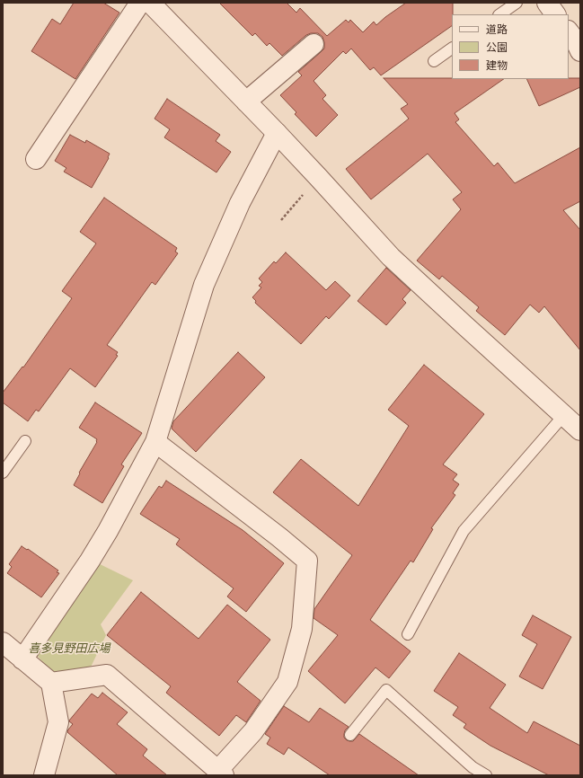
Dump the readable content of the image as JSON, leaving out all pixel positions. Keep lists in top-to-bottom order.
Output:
{
  "parks": ["喜多見野田広場"],
  "legend": ["道路", "公園", "建物"]
}
